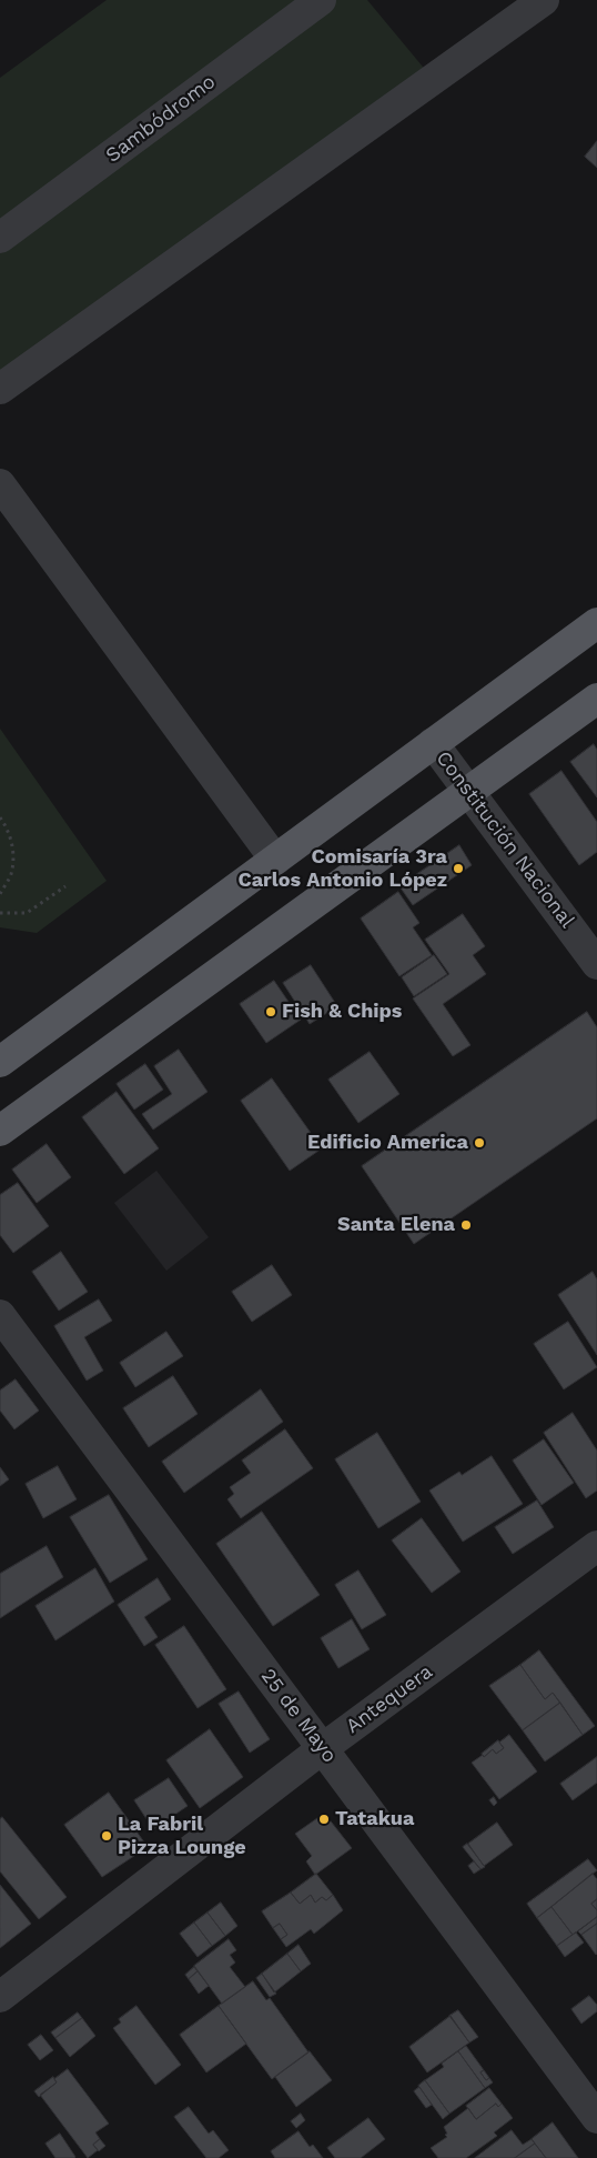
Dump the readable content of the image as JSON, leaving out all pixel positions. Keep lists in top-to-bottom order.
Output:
{
  "streets": {
    "street": [
      "Sambódromo",
      "Constitución Nacional",
      "Antequera",
      "25 de Mayo"
    ]
  },
  "crossings": [
    ["Antequera", "25 de Mayo"]
  ],
  "places": [
    "Comisaría 3ra Carlos Antonio López",
    "Fish & Chips",
    "Edificio America",
    "Santa Elena",
    "Tatakua",
    "La Fabril Pizza Lounge"
  ]
}
